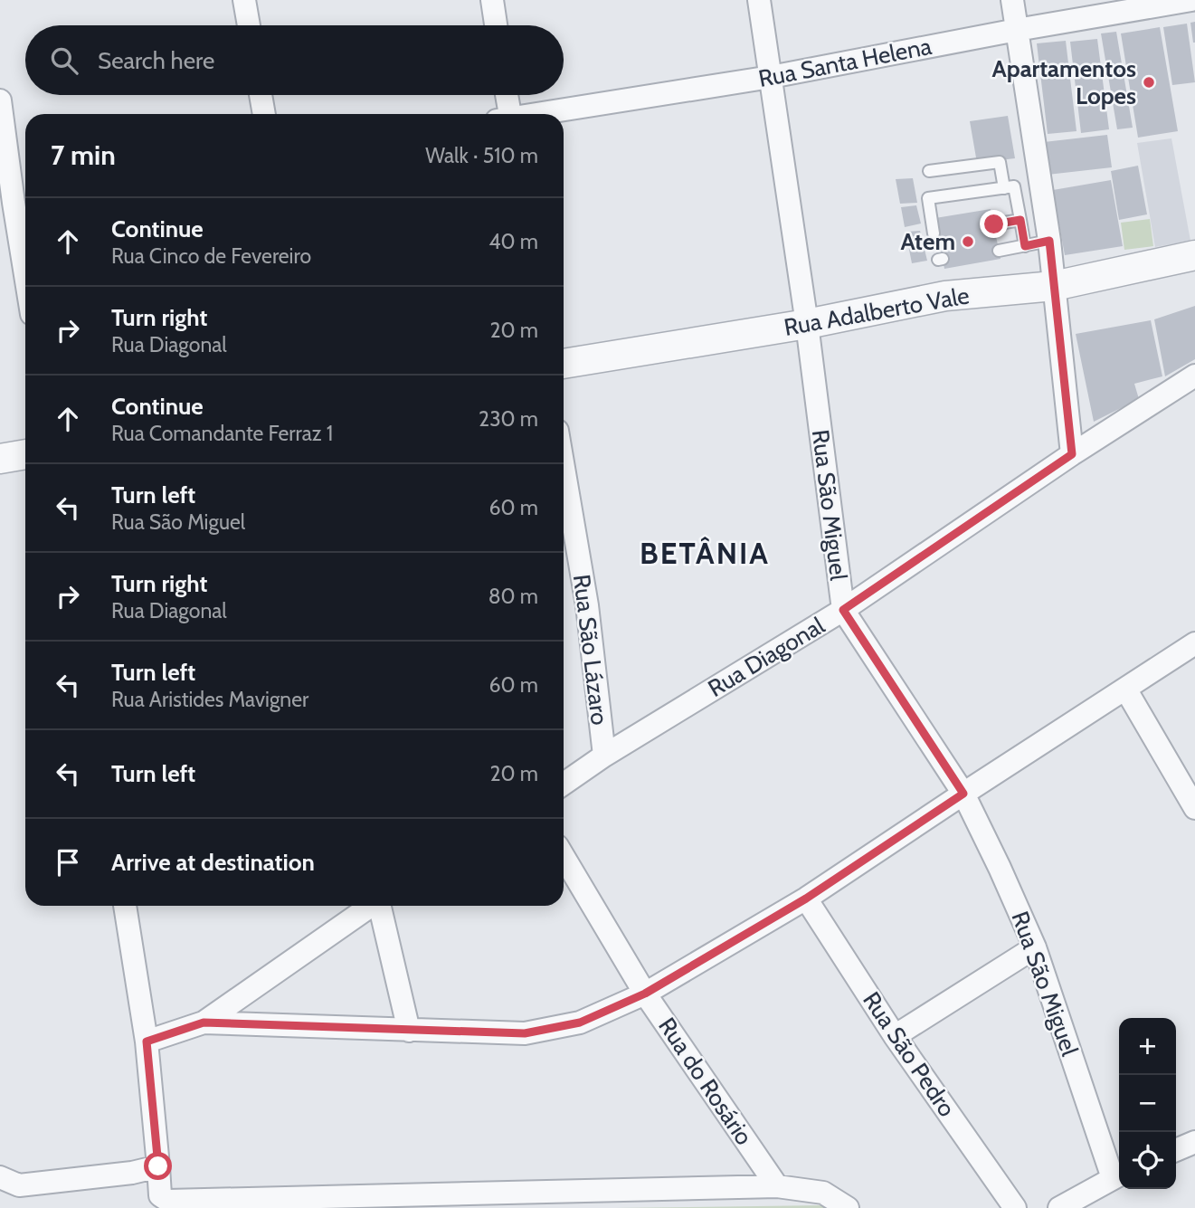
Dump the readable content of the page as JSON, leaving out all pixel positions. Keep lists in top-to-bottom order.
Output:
{
  "streets": {
    "street": [
      "Rua Santa Helena",
      "Rua Adalberto Vale",
      "Rua São Miguel",
      "Rua São Lázaro",
      "Rua Diagonal",
      "Rua São Pedro",
      "Rua do Rosário"
    ]
  },
  "crossings": [
    ["Rua Santa Helena", "Rua São Miguel"],
    ["Rua Adalberto Vale", "Rua São Miguel"],
    ["Rua São Miguel", "Rua Diagonal"],
    ["Rua São Lázaro", "Rua Diagonal"]
  ],
  "districts": ["BETÂNIA"],
  "places": ["Apartamentos Lopes", "Atem"],
  "page": {
    "search": "Search here",
    "heading": ["7 min", "Walk · 510 m"],
    "list": [
      ["Continue", "Rua Cinco de Fevereiro", "40 m"],
      ["Turn right", "Rua Diagonal", "20 m"],
      ["Continue", "Rua Comandante Ferraz 1", "230 m"],
      ["Turn left", "Rua São Miguel", "60 m"],
      ["Turn right", "Rua Diagonal", "80 m"],
      ["Turn left", "Rua Aristides Mavigner", "60 m"],
      ["Turn left", "20 m"],
      "Arrive at destination"
    ],
    "map_buttons": ["+", "−"]
  }
}
